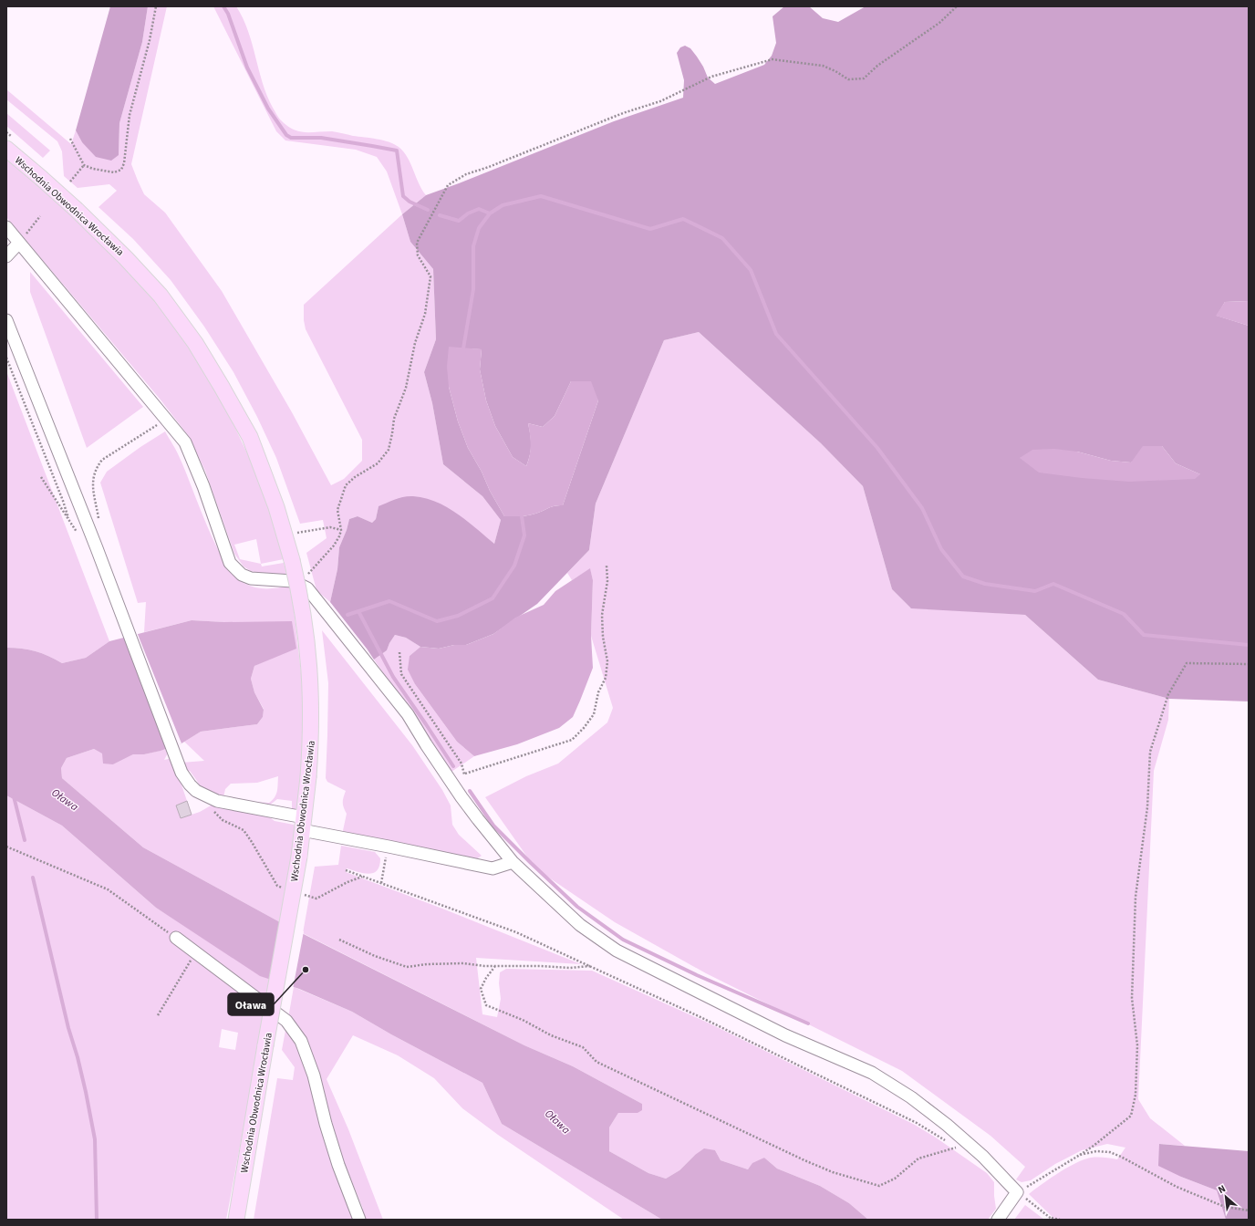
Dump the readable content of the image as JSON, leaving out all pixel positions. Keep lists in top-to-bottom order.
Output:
{
  "streets": {
    "main road": ["Wschodnia Obwodnica Wrocławia"]
  },
  "water": ["Oława"],
  "places": ["Oława"],
  "north": "top left"
}
